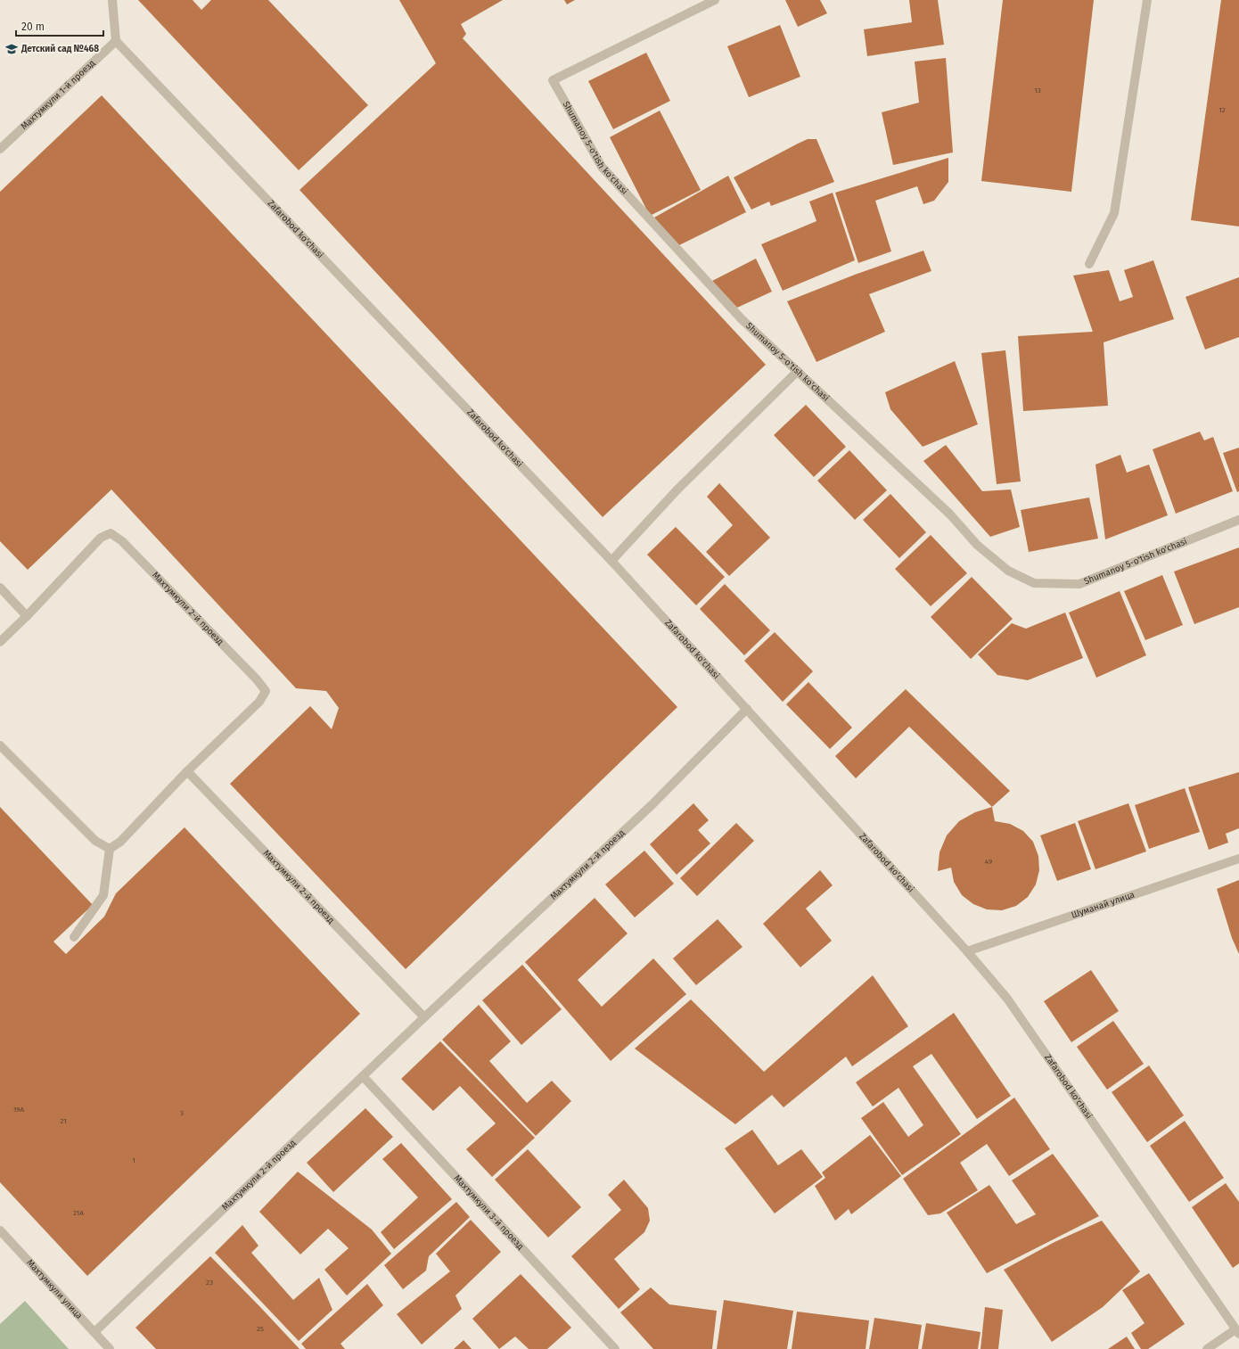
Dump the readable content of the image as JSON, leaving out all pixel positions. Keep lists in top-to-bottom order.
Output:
{
  "streets": {
    "street": [
      "Махтумкули 1-й проезд",
      "Shumanoy 5-o'tish ko'chasi",
      "Zafarobod ko'chasi",
      "Махтумкули 2-й проезд",
      "Шуманай улица",
      "Махтумкули 3-й проезд",
      "Махтумкули улица"
    ]
  },
  "crossings": [
    ["Махтумкули 1-й проезд", "Zafarobod ko'chasi"],
    ["Zafarobod ko'chasi", "Махтумкули 2-й проезд"],
    ["Zafarobod ko'chasi", "Шуманай улица"],
    ["Махтумкули 2-й проезд", "Махтумкули 3-й проезд"],
    ["Махтумкули 2-й проезд", "Махтумкули улица"]
  ],
  "places": {
    "school or university": ["Детский сад №468"]
  },
  "house_numbers": [
    "13",
    "12",
    "49",
    "19А",
    "3",
    "21",
    "1",
    "21А",
    "23",
    "25"
  ],
  "scale_bar": "20 m"
}
